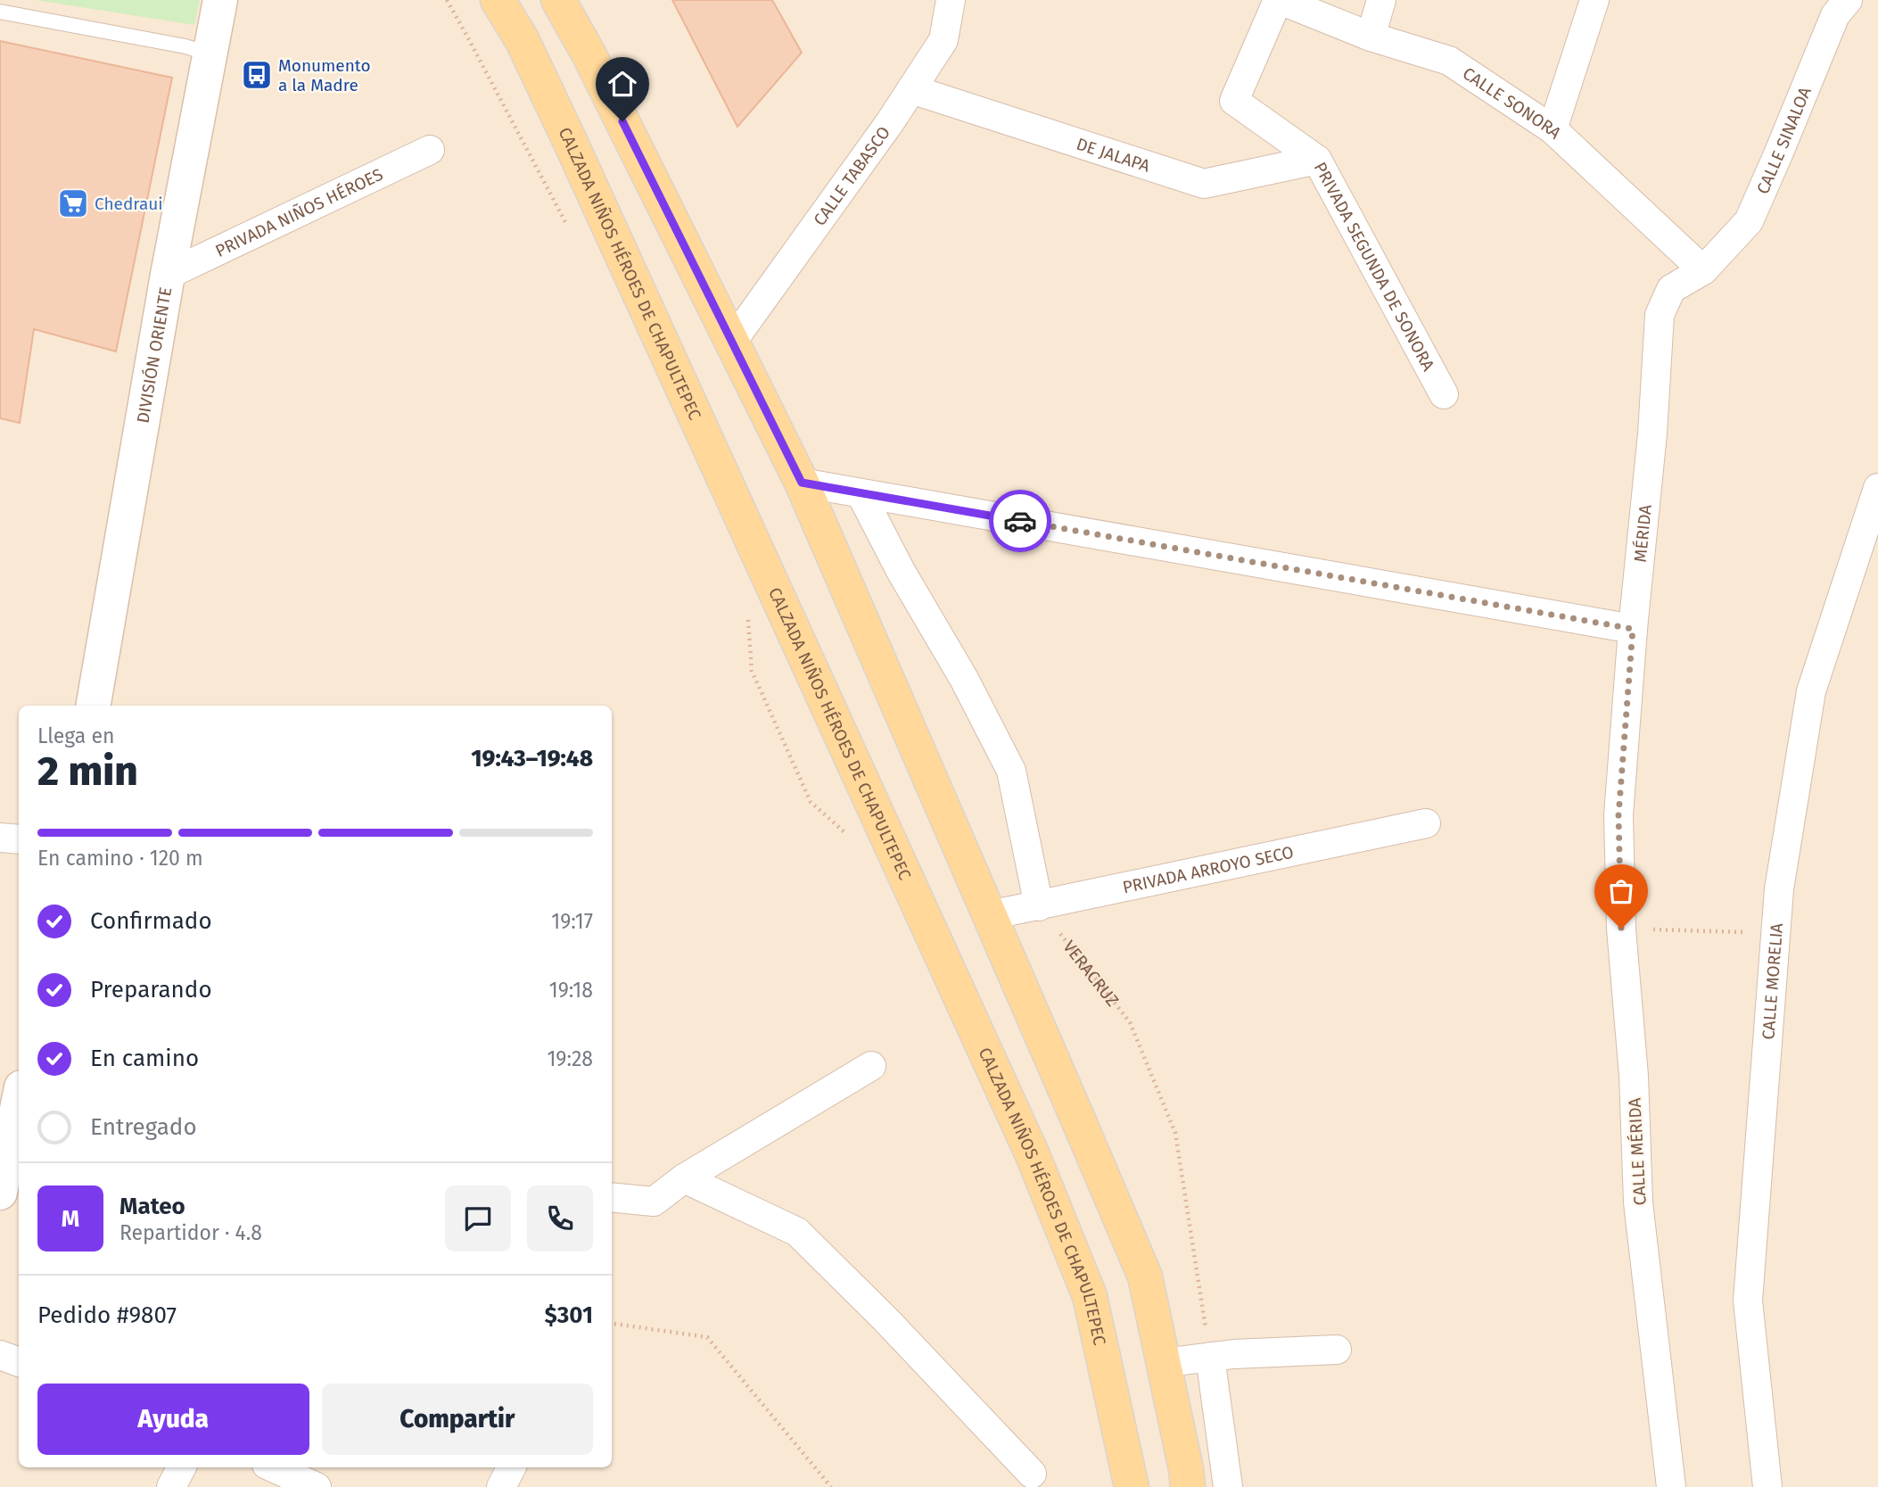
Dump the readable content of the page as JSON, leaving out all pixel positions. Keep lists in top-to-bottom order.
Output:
{
  "streets": {
    "main road": ["CALZADA NIÑOS HÉROES DE CHAPULTEPEC", "DIVISIÓN ORIENTE"],
    "street": [
      "CALLE SONORA",
      "CALLE SINALOA",
      "DE JALAPA",
      "CALLE TABASCO",
      "PRIVADA NIÑOS HÉROES",
      "PRIVADA SEGUNDA DE SONORA",
      "MÉRIDA",
      "PRIVADA ARROYO SECO",
      "CALLE MORELIA",
      "CALLE MÉRIDA"
    ],
    "path": ["VERACRUZ"]
  },
  "crossings": [
    ["CALLE SONORA", "CALLE SINALOA"],
    ["CALLE SONORA", "PRIVADA SEGUNDA DE SONORA"],
    ["CALLE SONORA", "MÉRIDA"],
    ["CALLE SINALOA", "MÉRIDA"],
    ["DE JALAPA", "CALLE TABASCO"],
    ["DE JALAPA", "PRIVADA SEGUNDA DE SONORA"],
    ["PRIVADA NIÑOS HÉROES", "DIVISIÓN ORIENTE"],
    ["MÉRIDA", "CALLE MÉRIDA"],
    ["PRIVADA ARROYO SECO", "VERACRUZ"]
  ],
  "places": {
    "bus stop": ["Monumento a la Madre"],
    "supermarket": ["Chedraui"]
  },
  "page": {
    "heading": ["2 min", "Llega en", "19:43–19:48"],
    "panel": [
      "Mateo",
      "Repartidor · 4.8",
      "Pedido #9807",
      "$301"
    ],
    "bar": "En camino · 120 m",
    "list": [
      ["Confirmado", "19:17"],
      ["Preparando", "19:18"],
      ["En camino", "19:28"],
      "Entregado"
    ],
    "round": "M",
    "buttons": ["Ayuda", "Compartir"]
  }
}
